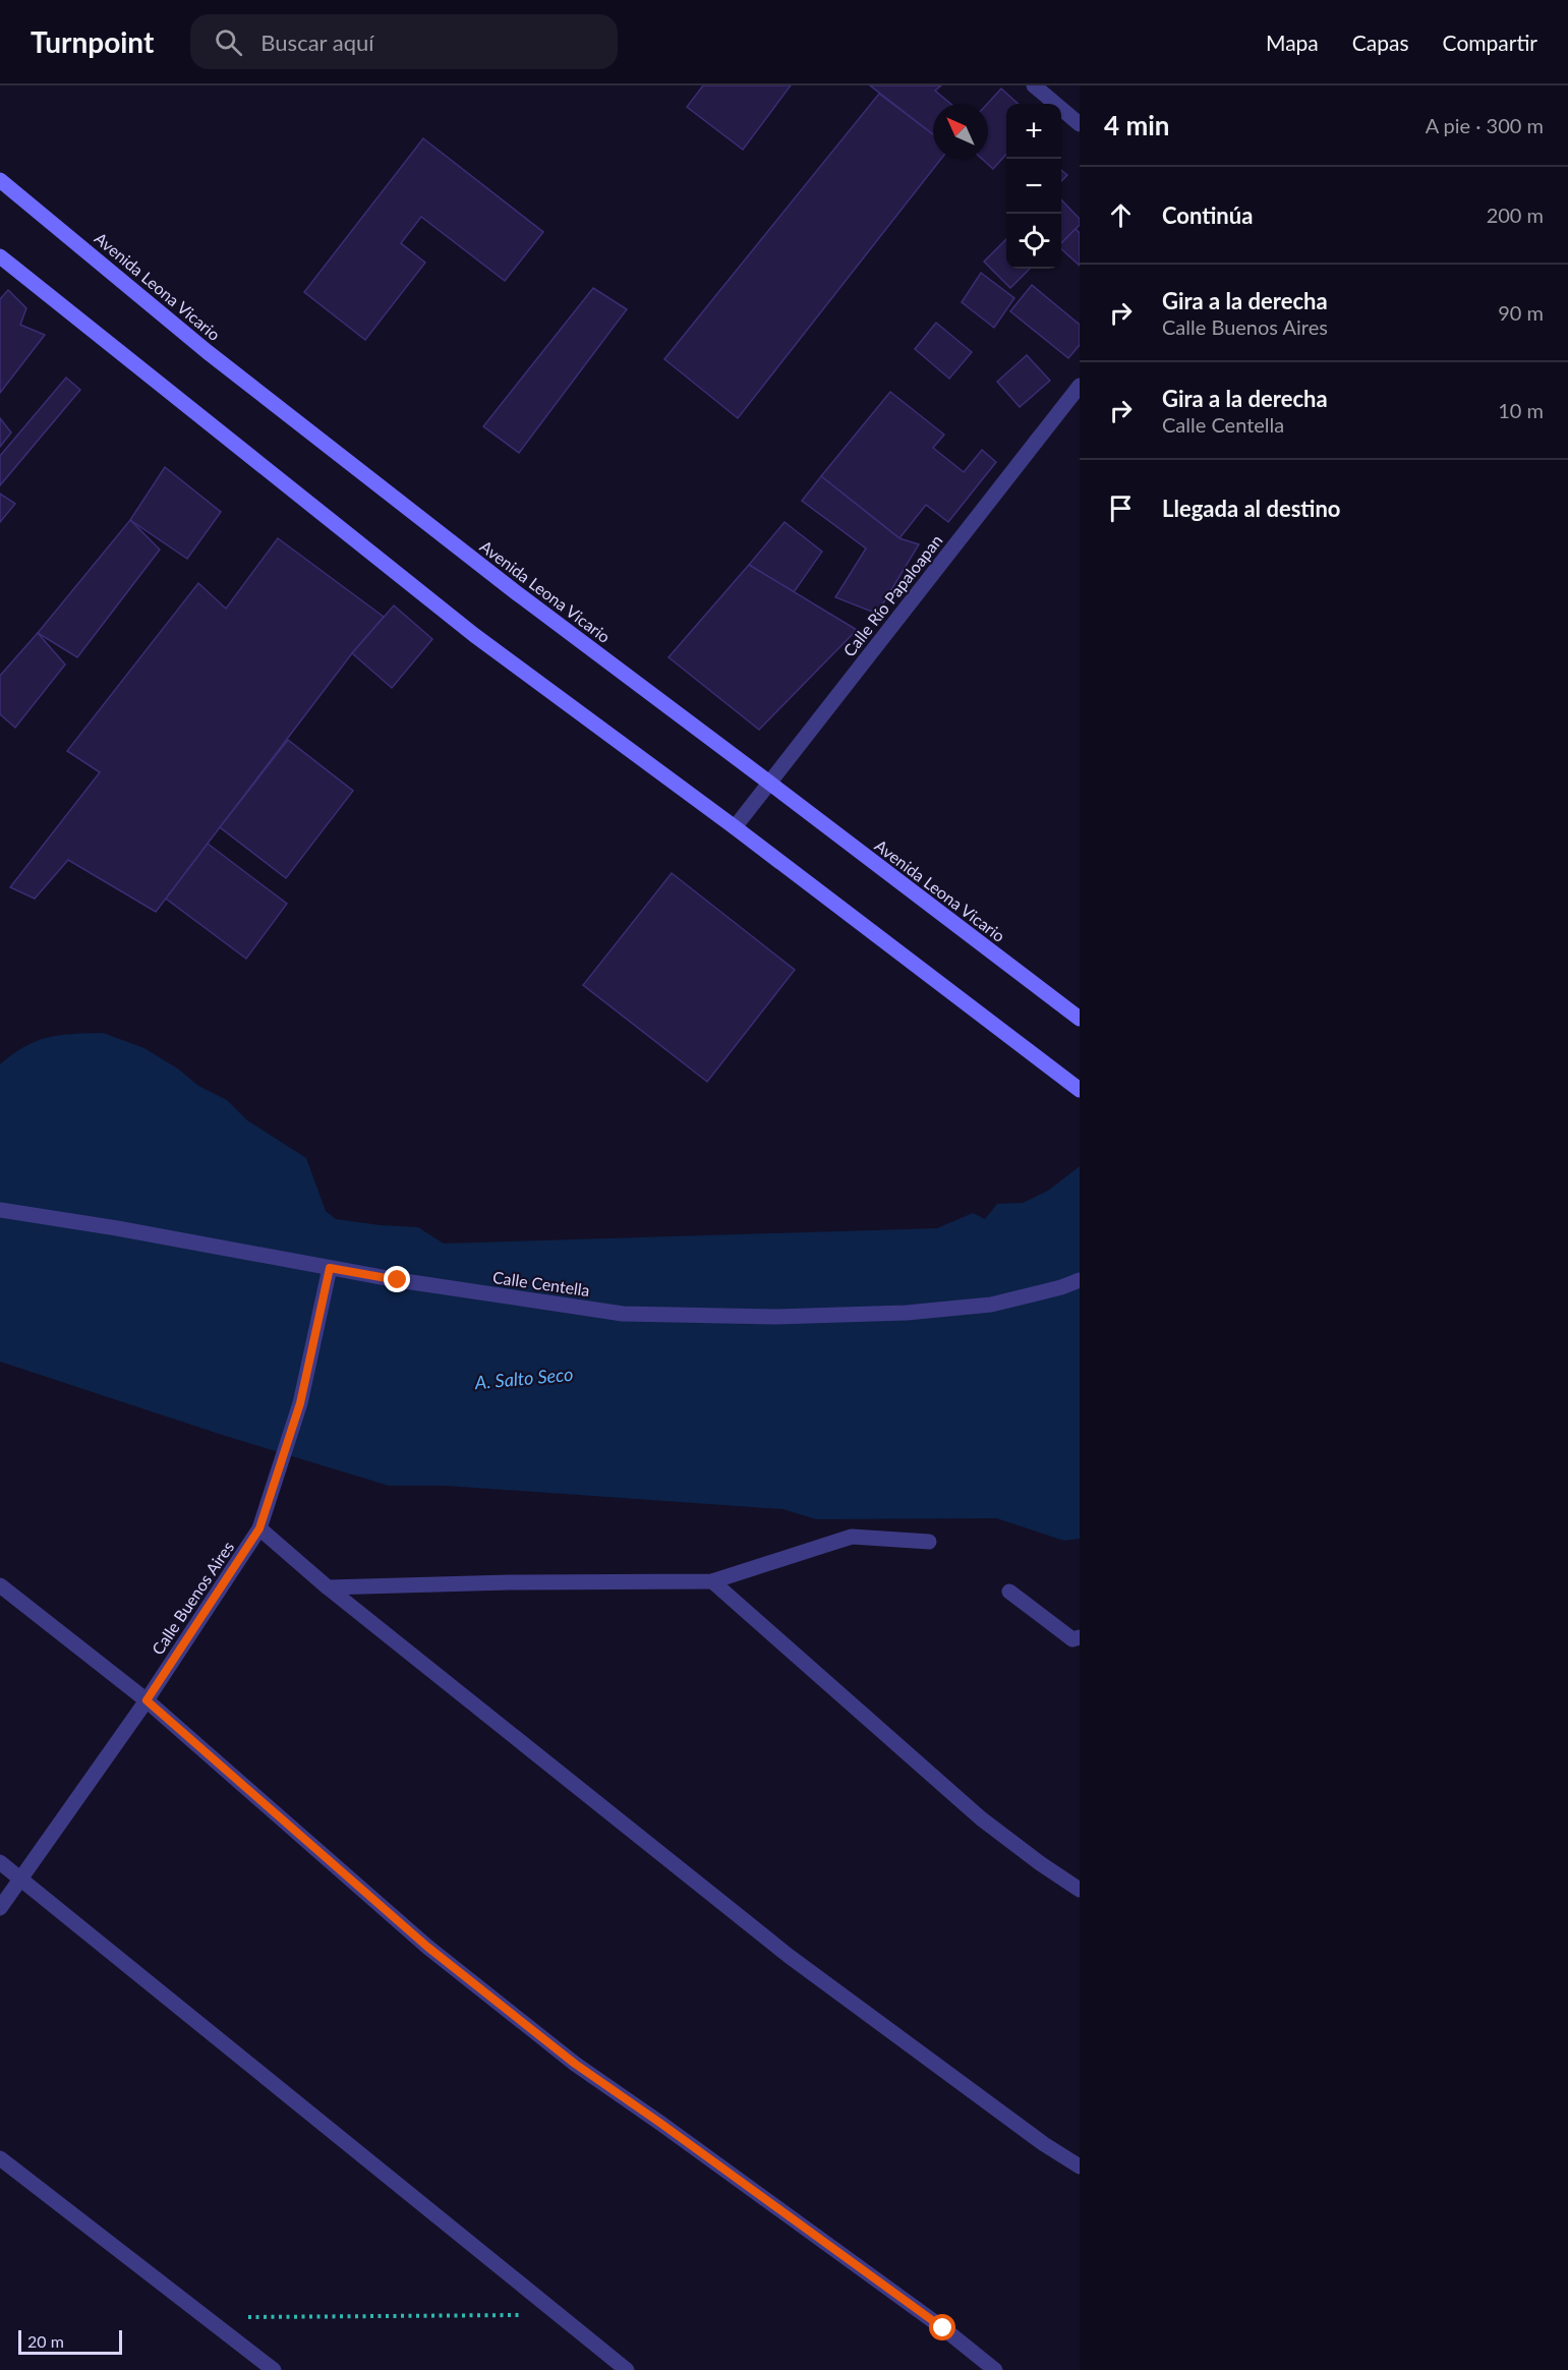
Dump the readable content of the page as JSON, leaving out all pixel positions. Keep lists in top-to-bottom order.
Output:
{
  "streets": {
    "street": [
      "Avenida Leona Vicario",
      "Calle Río Papaloapan",
      "Calle Centella",
      "Calle Buenos Aires"
    ]
  },
  "crossings": [
    ["Avenida Leona Vicario", "Calle Río Papaloapan"],
    ["Calle Centella", "Calle Buenos Aires"]
  ],
  "water": ["A. Salto Seco"],
  "scale_bar": "20 m",
  "north": "top left",
  "page": {
    "header": "Turnpoint",
    "search": "Buscar aquí",
    "nav": ["Mapa", "Capas", "Compartir"],
    "heading": ["4 min", "A pie · 300 m"],
    "map_buttons": ["+", "−"],
    "list": [
      ["Continúa", "200 m"],
      ["Gira a la derecha", "Calle Buenos Aires", "90 m"],
      ["Gira a la derecha", "Calle Centella", "10 m"],
      "Llegada al destino"
    ],
    "scale": "20 m"
  }
}
